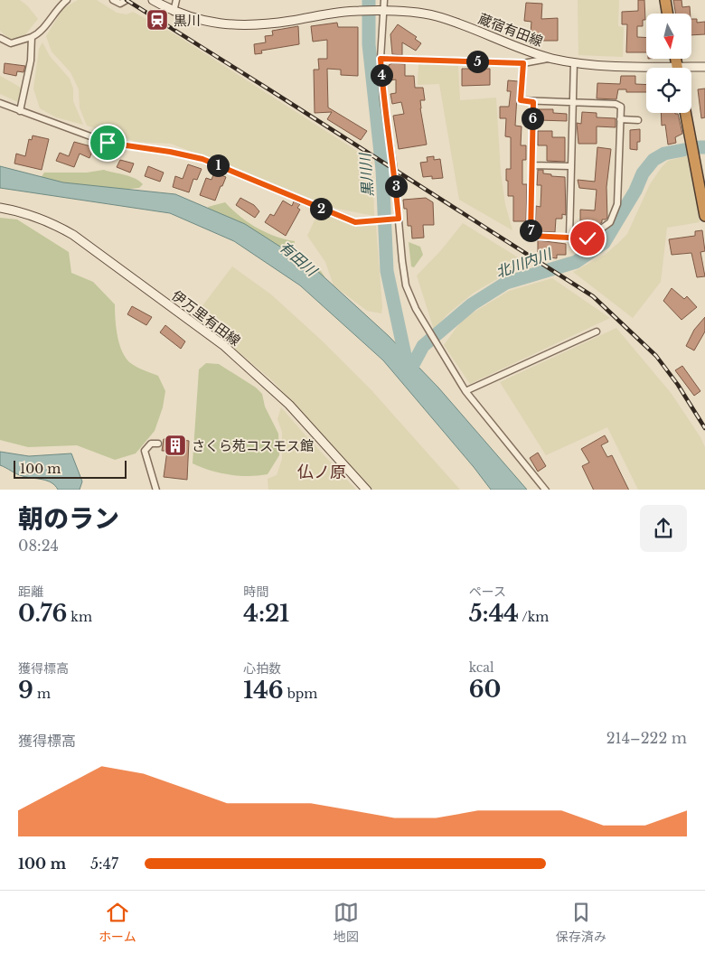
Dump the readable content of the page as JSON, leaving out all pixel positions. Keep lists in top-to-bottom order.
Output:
{
  "streets": {
    "main road": ["蔵宿有田線", "伊万里有田線"]
  },
  "districts": ["仏ノ原"],
  "water": ["黒川川", "有田川", "北川内川"],
  "places": {
    "station": ["黒川"],
    "building": ["さくら苑コスモス館"]
  },
  "scale_bar": "100 m",
  "north": "bottom",
  "page": {
    "pins": [
      "5",
      "4",
      "6",
      "1",
      "3",
      "2",
      "7"
    ],
    "scale": "100 m",
    "heading": ["朝のラン", "08:24"],
    "stats": [
      ["距離", "0.76 km"],
      ["時間", "4:21"],
      ["ペース", "5:44 /km"],
      ["獲得標高", "9 m"],
      ["心拍数", "146 bpm"],
      ["kcal", "60"]
    ],
    "chart": ["獲得標高", "214–222 m"],
    "list": [
      {
        "name": "100 m",
        "note": "5:47"
      }
    ],
    "tabs": ["ホーム", "地図", "保存済み"]
  }
}
